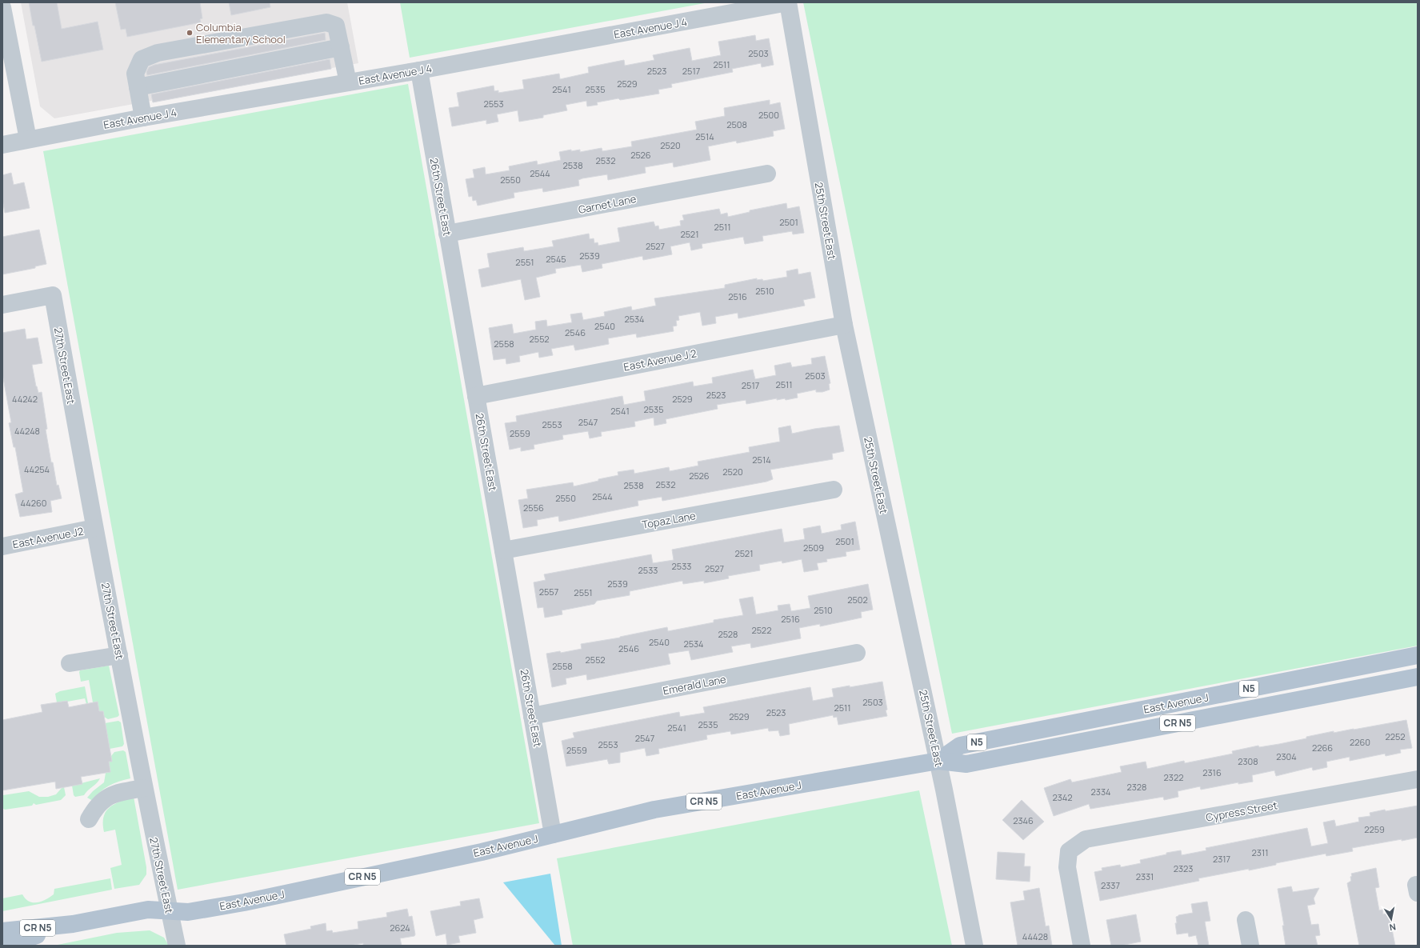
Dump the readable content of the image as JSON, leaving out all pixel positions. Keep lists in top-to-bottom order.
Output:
{
  "streets": {
    "main road": ["N5", "East Avenue J", "CR N5"],
    "street": [
      "East Avenue J 4",
      "26th Street East",
      "Garnet Lane",
      "25th Street East",
      "East Avenue J 2",
      "27th Street East",
      "Topaz Lane",
      "East Avenue J2",
      "Emerald Lane",
      "Cypress Street"
    ]
  },
  "crossings": [
    ["East Avenue J 4", "26th Street East"],
    ["East Avenue J 4", "25th Street East"],
    ["26th Street East", "Garnet Lane"],
    ["26th Street East", "East Avenue J 2"],
    ["26th Street East", "Topaz Lane"],
    ["26th Street East", "Emerald Lane"],
    ["26th Street East", "East Avenue J"],
    ["25th Street East", "East Avenue J 2"],
    ["25th Street East", "East Avenue J"],
    ["27th Street East", "East Avenue J2"],
    ["27th Street East", "East Avenue J"]
  ],
  "places": ["Columbia Elementary School"],
  "house_numbers": [
    "2503",
    "2511",
    "2523",
    "2517",
    "2529",
    "2541",
    "2535",
    "2553",
    "2500",
    "2508",
    "2514",
    "2520",
    "2526",
    "2532",
    "2538",
    "2544",
    "2550",
    "2501",
    "2511",
    "2521",
    "2527",
    "2539",
    "2545",
    "2551",
    "2510",
    "2516",
    "2534",
    "2540",
    "2546",
    "2552",
    "2558",
    "2503",
    "2511",
    "2517",
    "2523",
    "44242",
    "2529",
    "2535",
    "2541",
    "2547",
    "2553",
    "44248",
    "2559",
    "2514",
    "44254",
    "2520",
    "2526",
    "2532",
    "2538",
    "2544",
    "2550",
    "44260",
    "2556",
    "2501",
    "2509",
    "2521",
    "2533",
    "2527",
    "2533",
    "2539",
    "2557",
    "2551",
    "2502",
    "2510",
    "2516",
    "2522",
    "2528",
    "2540",
    "2534",
    "2546",
    "2552",
    "2558",
    "2503",
    "2511",
    "2523",
    "2529",
    "2535",
    "2541",
    "2252",
    "2547",
    "2260",
    "2553",
    "2266",
    "2559",
    "2304",
    "2308",
    "2316",
    "2322",
    "2328",
    "2334",
    "2342",
    "2346",
    "2259",
    "2311",
    "2317",
    "2323",
    "2331",
    "2337",
    "2624",
    "44428"
  ],
  "north": "bottom"
}
